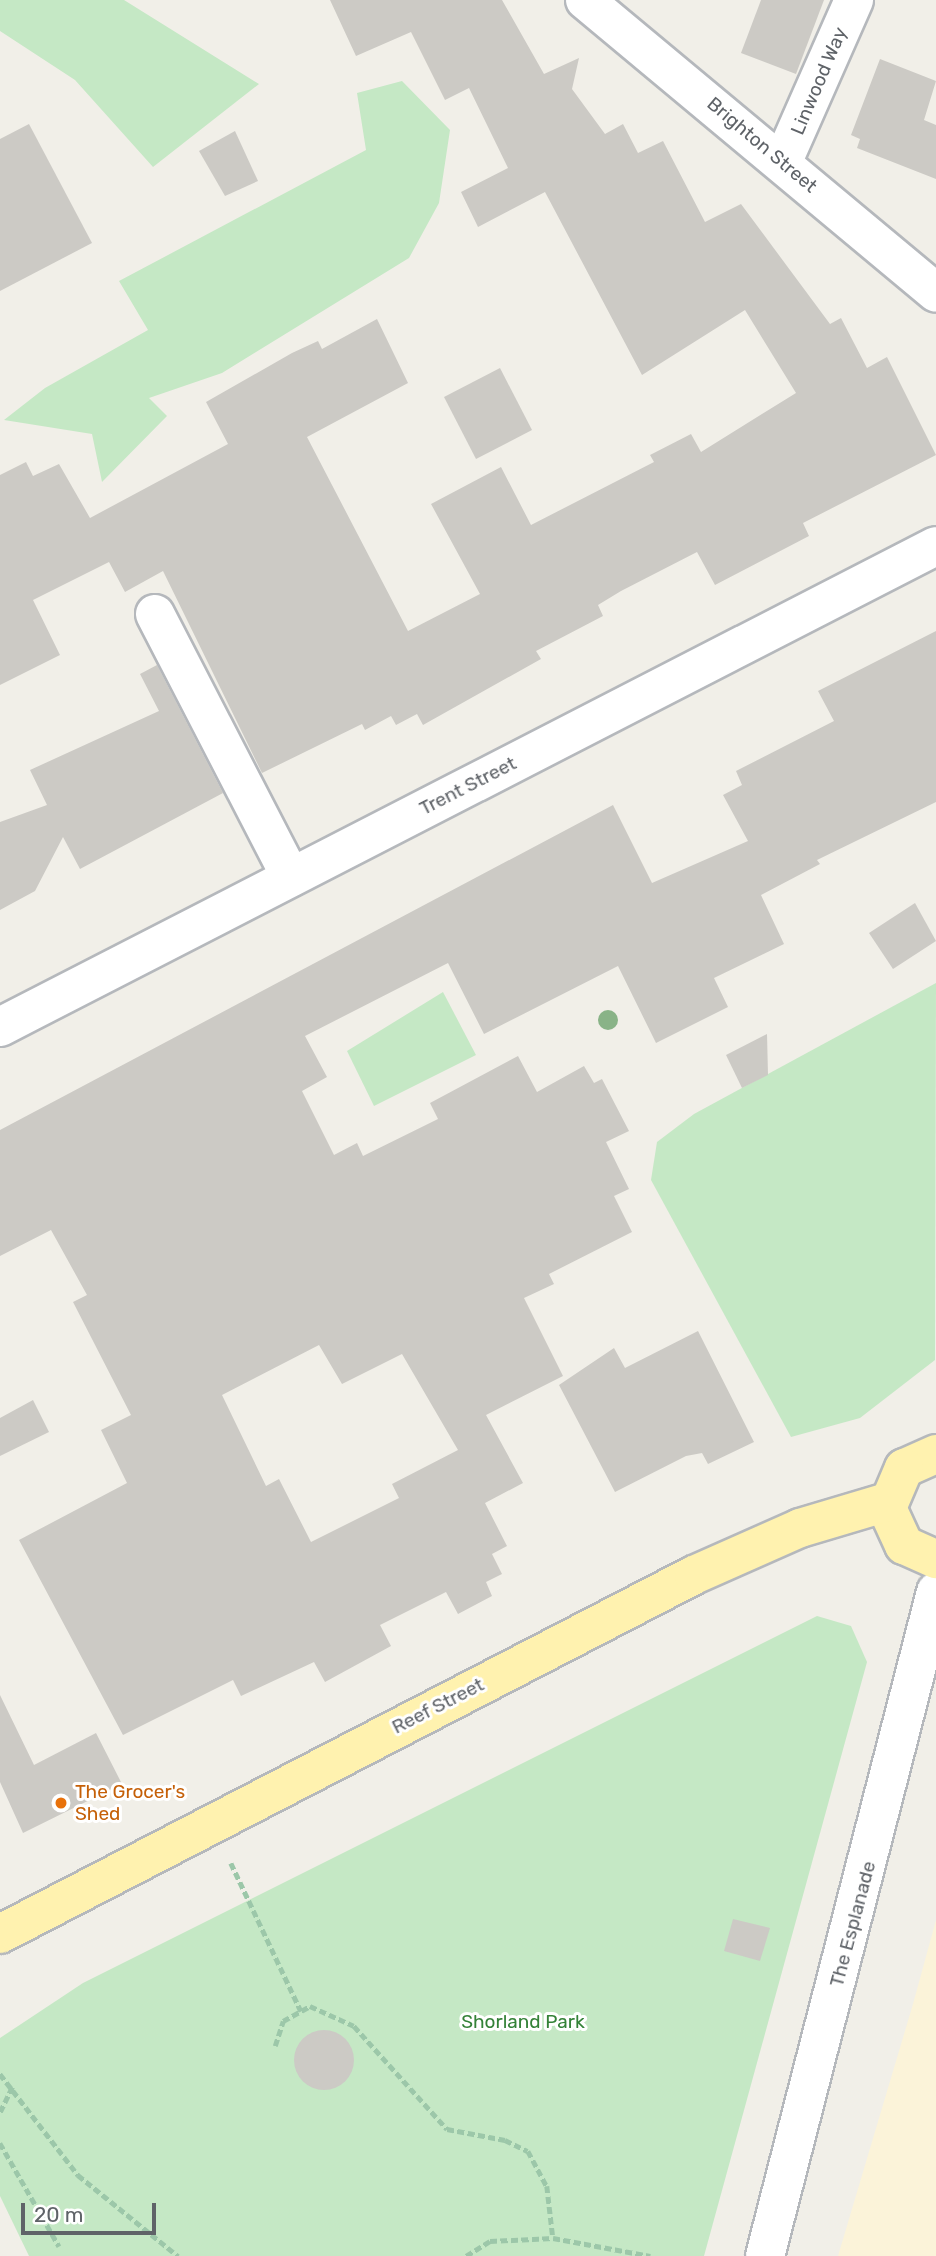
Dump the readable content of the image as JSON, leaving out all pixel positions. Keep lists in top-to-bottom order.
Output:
{
  "streets": {
    "main road": ["Reef Street"],
    "street": [
      "Linwood Way",
      "Brighton Street",
      "Trent Street",
      "The Esplanade"
    ]
  },
  "crossings": [
    ["Linwood Way", "Brighton Street"]
  ],
  "parks": ["Shorland Park"],
  "places": ["The Grocer's Shed"],
  "scale_bar": "20 m"
}
